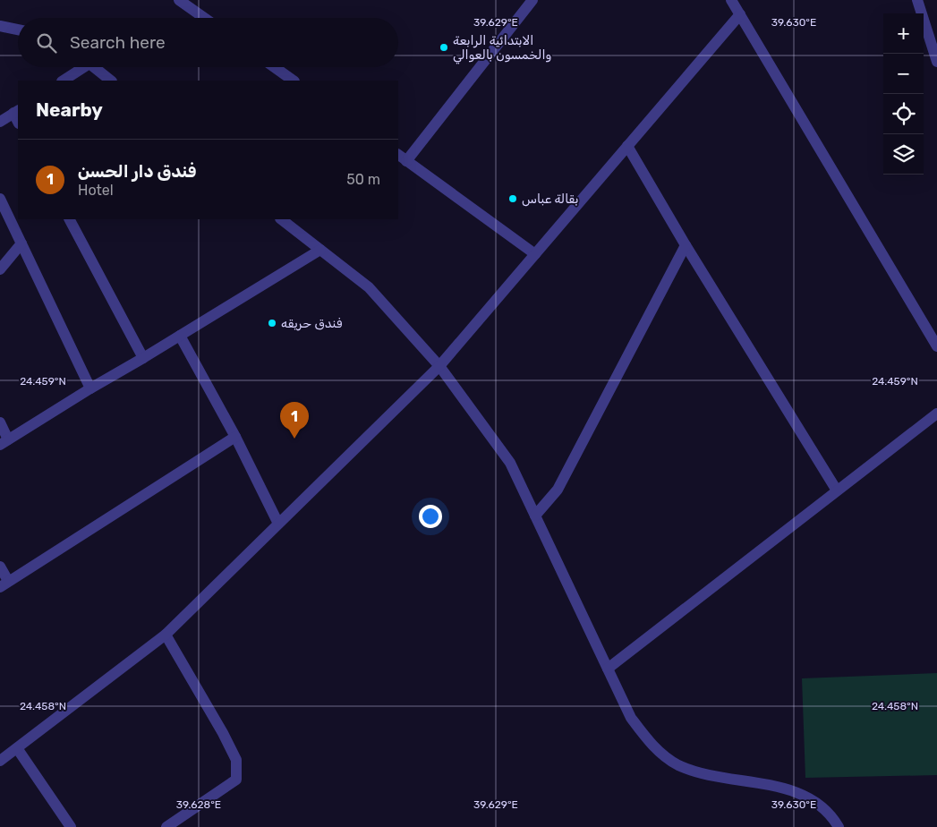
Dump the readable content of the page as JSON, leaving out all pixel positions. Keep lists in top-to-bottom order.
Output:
{
  "places": ["الابتدائية الرابعة والخمسون بالعوالي", "بقالة عباس", "فندق حريقه"],
  "page": {
    "map_buttons": ["+", "−"],
    "search": "Search here",
    "heading": "Nearby",
    "list": [
      {
        "mark": "1",
        "name": "فندق دار الحسن",
        "note": "Hotel",
        "value": "50 m"
      }
    ],
    "pins": "1"
  },
  "coordinates": [
    "39.629°E",
    "39.630°E",
    "24.459°N",
    "24.458°N",
    "39.628°E"
  ]
}
